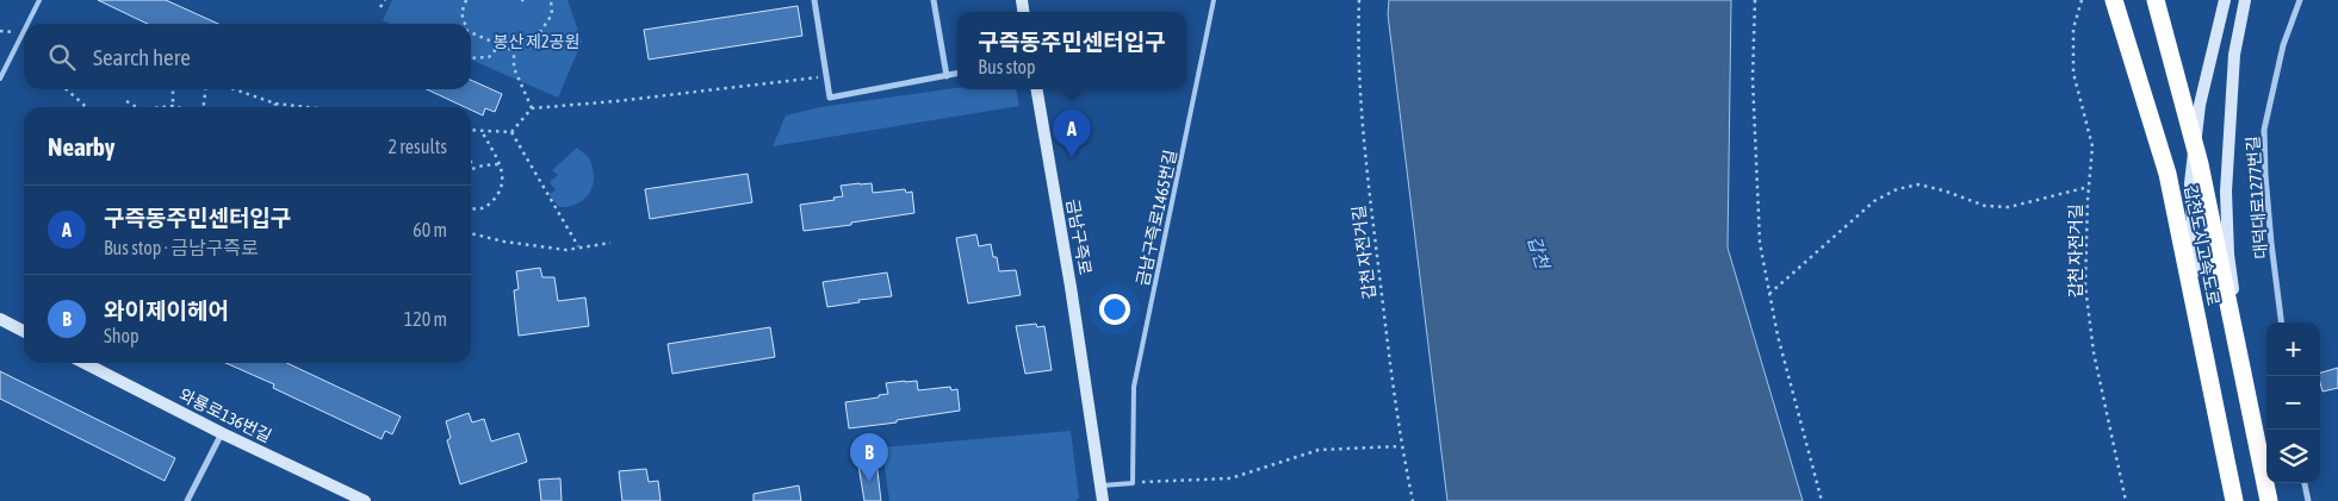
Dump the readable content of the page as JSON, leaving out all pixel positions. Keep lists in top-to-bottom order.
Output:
{
  "streets": {
    "highway": ["갑천도시고속도로"],
    "street": ["대덕대로1277번길", "금남구즉로", "와룡로136번길"],
    "lane": ["금남구즉로1465번길"],
    "path": ["갑천 자전거길"]
  },
  "water": ["갑천"],
  "parks": ["봉산 제2공원"],
  "page": {
    "popup": ["구즉동주민센터입구", "Bus stop"],
    "search": "Search here",
    "heading": ["Nearby", "2 results"],
    "pins": ["A", "B"],
    "list": [
      {
        "mark": "A",
        "name": "구즉동주민센터입구",
        "note": "Bus stop · 금남구즉로",
        "value": "60 m"
      },
      {
        "mark": "B",
        "name": "와이제이헤어",
        "note": "Shop",
        "value": "120 m"
      }
    ],
    "map_buttons": ["+", "−"]
  }
}
